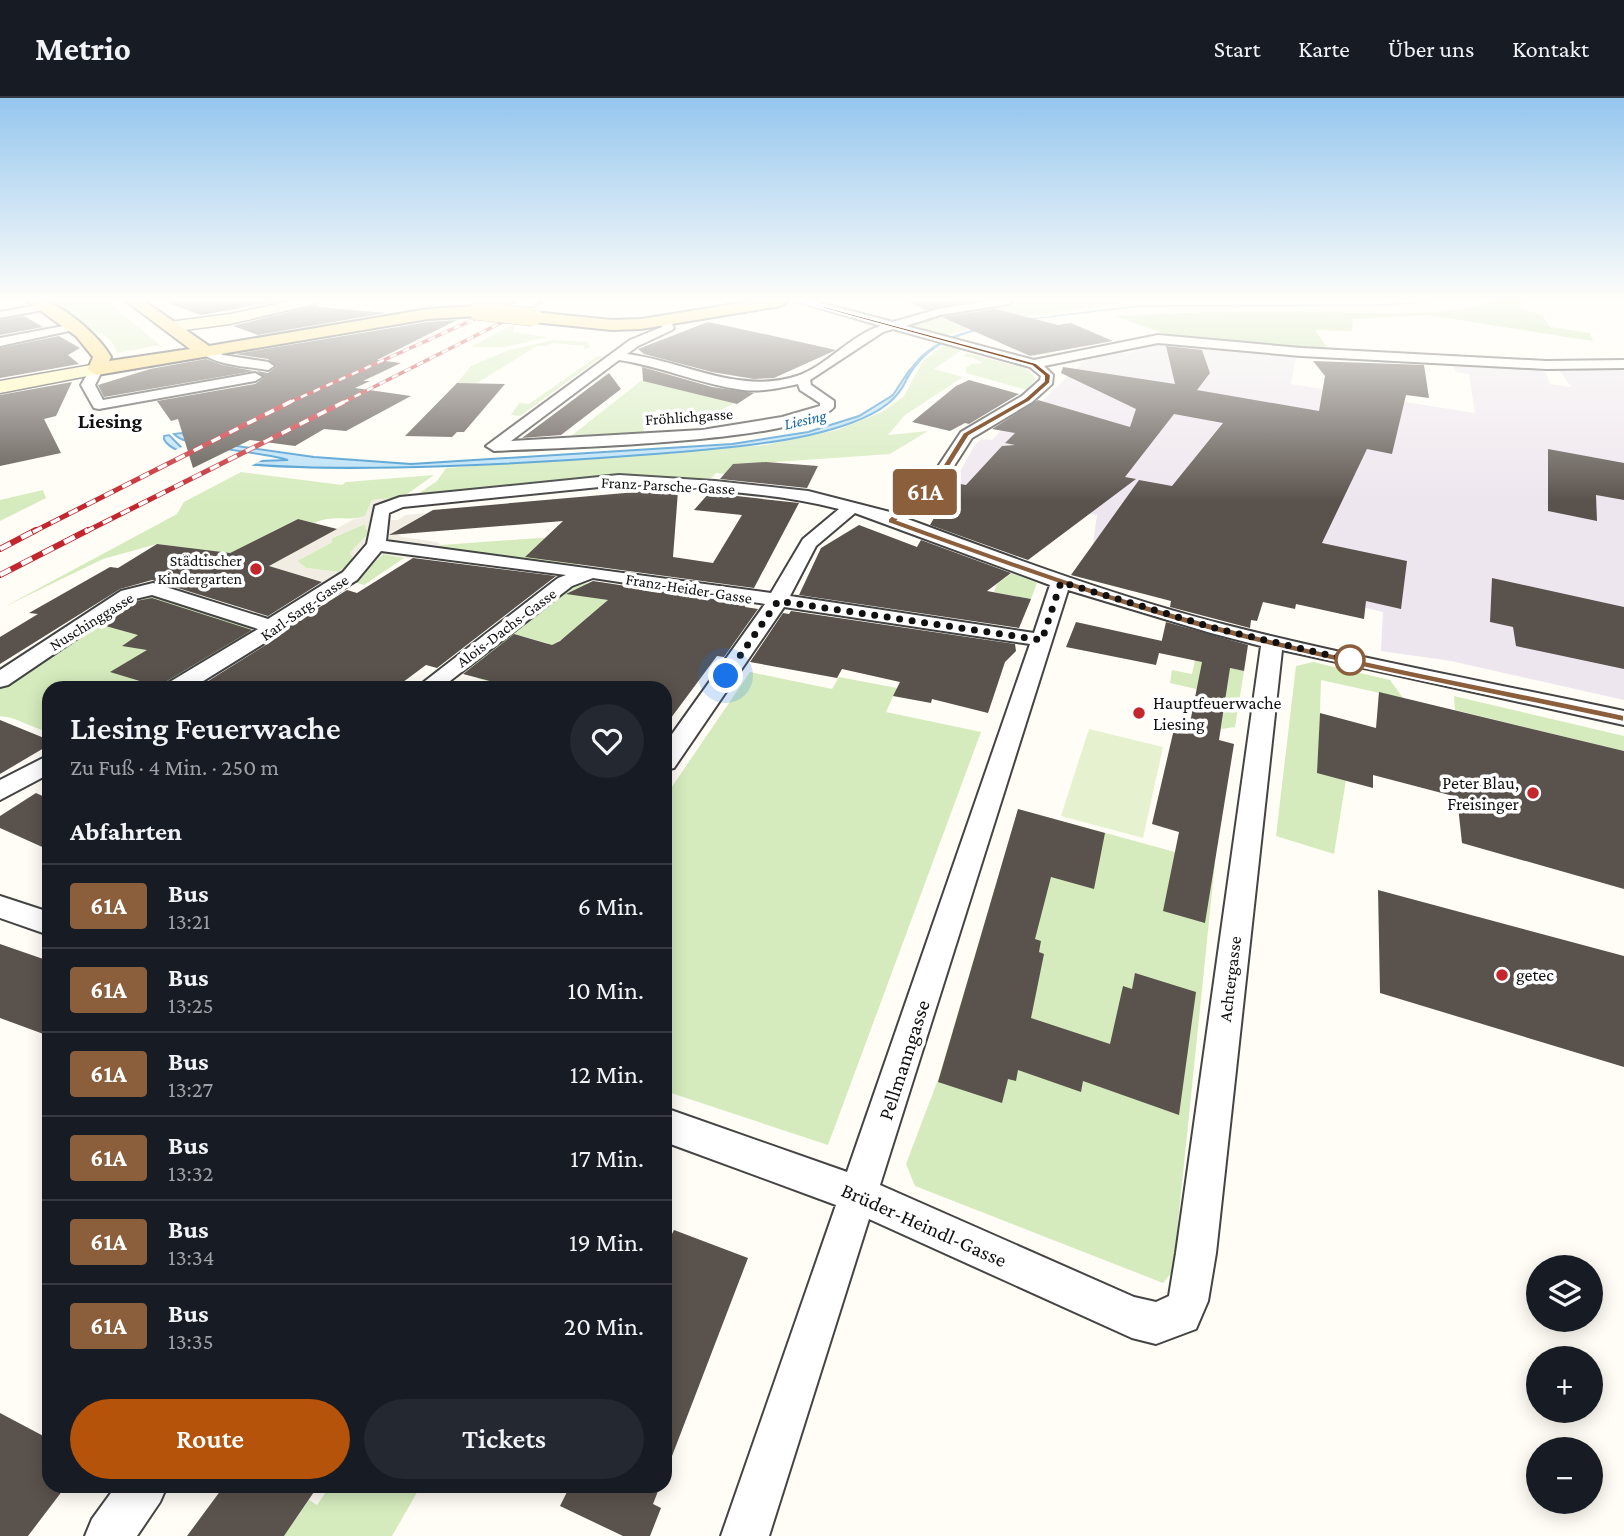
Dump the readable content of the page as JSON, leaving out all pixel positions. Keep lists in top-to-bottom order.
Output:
{
  "streets": {
    "street": [
      "Fröhlichgasse",
      "Franz-Parsche-Gasse",
      "Franz-Heider-Gasse",
      "Karl-Sarg-Gasse",
      "Nuschinggasse",
      "Alois-Dachs-Gasse",
      "Achtergasse",
      "Pellmanngasse",
      "Brüder-Heindl-Gasse"
    ]
  },
  "crossings": [
    ["Franz-Heider-Gasse", "Karl-Sarg-Gasse"],
    ["Franz-Heider-Gasse", "Alois-Dachs-Gasse"],
    ["Franz-Heider-Gasse", "Pellmanngasse"],
    ["Karl-Sarg-Gasse", "Nuschinggasse"],
    ["Achtergasse", "Brüder-Heindl-Gasse"],
    ["Pellmanngasse", "Brüder-Heindl-Gasse"]
  ],
  "districts": ["Liesing"],
  "water": ["Liesing"],
  "places": [
    "Städtischer Kindergarten",
    "Hauptfeuerwache Liesing",
    "Peter Blau, Freisinger",
    "getec"
  ],
  "lines": ["bus line 61A"],
  "page": {
    "header": "Metrio",
    "nav": [
      "Start",
      "Karte",
      "Über uns",
      "Kontakt"
    ],
    "on_map": "61A",
    "heading": [
      ["Liesing Feuerwache", "Zu Fuß · 4 Min. · 250 m"],
      "Abfahrten"
    ],
    "list": [
      {
        "mark": "61A",
        "name": "Bus",
        "note": "13:21",
        "value": "6 Min."
      },
      {
        "mark": "61A",
        "name": "Bus",
        "note": "13:25",
        "value": "10 Min."
      },
      {
        "mark": "61A",
        "name": "Bus",
        "note": "13:27",
        "value": "12 Min."
      },
      {
        "mark": "61A",
        "name": "Bus",
        "note": "13:32",
        "value": "17 Min."
      },
      {
        "mark": "61A",
        "name": "Bus",
        "note": "13:34",
        "value": "19 Min."
      },
      {
        "mark": "61A",
        "name": "Bus",
        "note": "13:35",
        "value": "20 Min."
      }
    ],
    "map_buttons": ["+", "−"],
    "buttons": ["Route", "Tickets"]
  }
}
